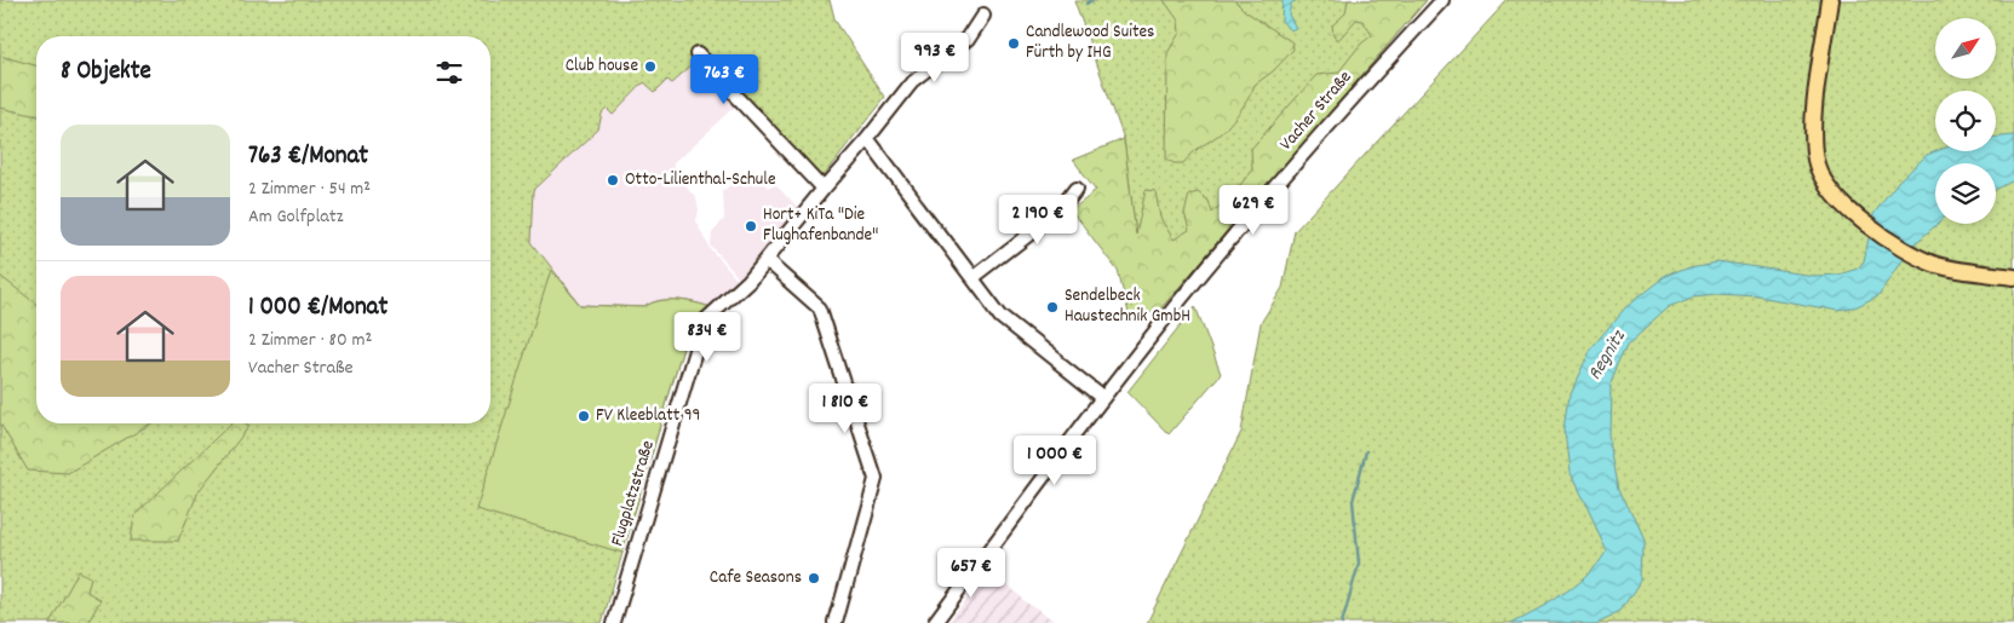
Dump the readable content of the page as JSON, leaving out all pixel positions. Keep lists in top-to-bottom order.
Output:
{
  "streets": {
    "street": ["Vacher Straße", "Flugplatzstraße"]
  },
  "water": ["Regnitz"],
  "places": [
    "Candlewood Suites Fürth by IHG",
    "Club house",
    "Otto-Lilienthal-Schule",
    "Hort+ KiTa \"Die Flughafenbande\"",
    "Sendelbeck Haustechnik GmbH",
    "FV Kleeblatt 99",
    "Cafe Seasons"
  ],
  "north": "top right",
  "page": {
    "price": [
      "993 €",
      "763 €",
      "629 €",
      "2 190 €",
      "834 €",
      "1 810 €",
      "1 000 €",
      "657 €"
    ],
    "heading": "8 Objekte",
    "list": [
      {
        "name": "763 €/Monat",
        "note": "2 Zimmer · 54 m² · Am Golfplatz"
      },
      {
        "name": "1 000 €/Monat",
        "note": "2 Zimmer · 80 m² · Vacher Straße"
      }
    ]
  }
}
